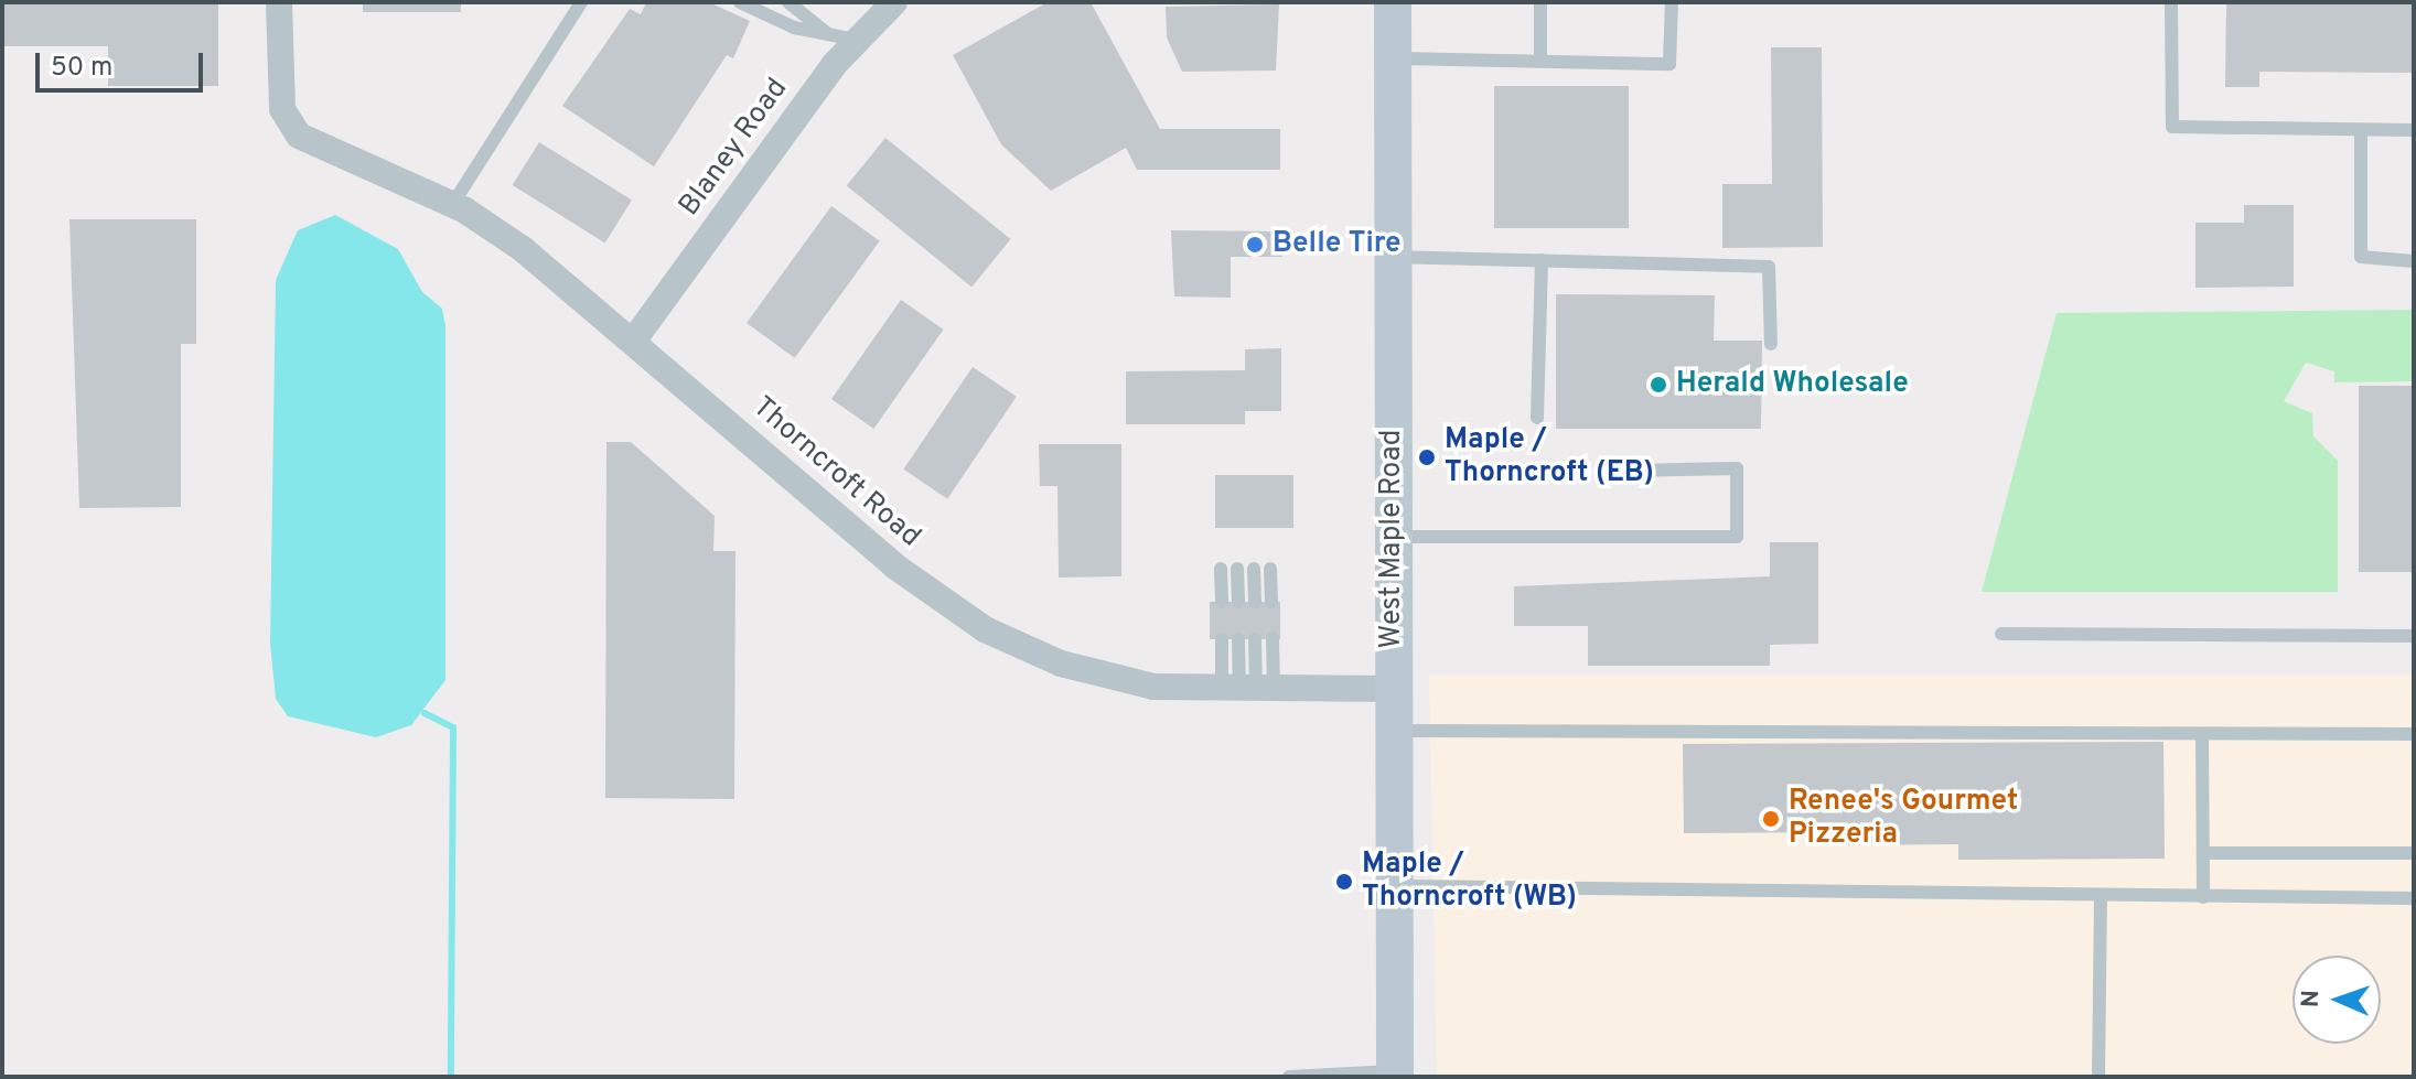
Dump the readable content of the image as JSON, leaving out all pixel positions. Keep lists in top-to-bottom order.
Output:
{
  "streets": {
    "main road": ["West Maple Road"],
    "street": ["Blaney Road", "Thorncroft Road"]
  },
  "crossings": [
    ["Blaney Road", "Thorncroft Road"],
    ["Thorncroft Road", "West Maple Road"]
  ],
  "places": [
    "Belle Tire",
    "Herald Wholesale",
    "Maple / Thorncroft (EB)",
    "Renee's Gourmet Pizzeria",
    "Maple / Thorncroft (WB)"
  ],
  "scale_bar": "50 m",
  "north": "left"
}
